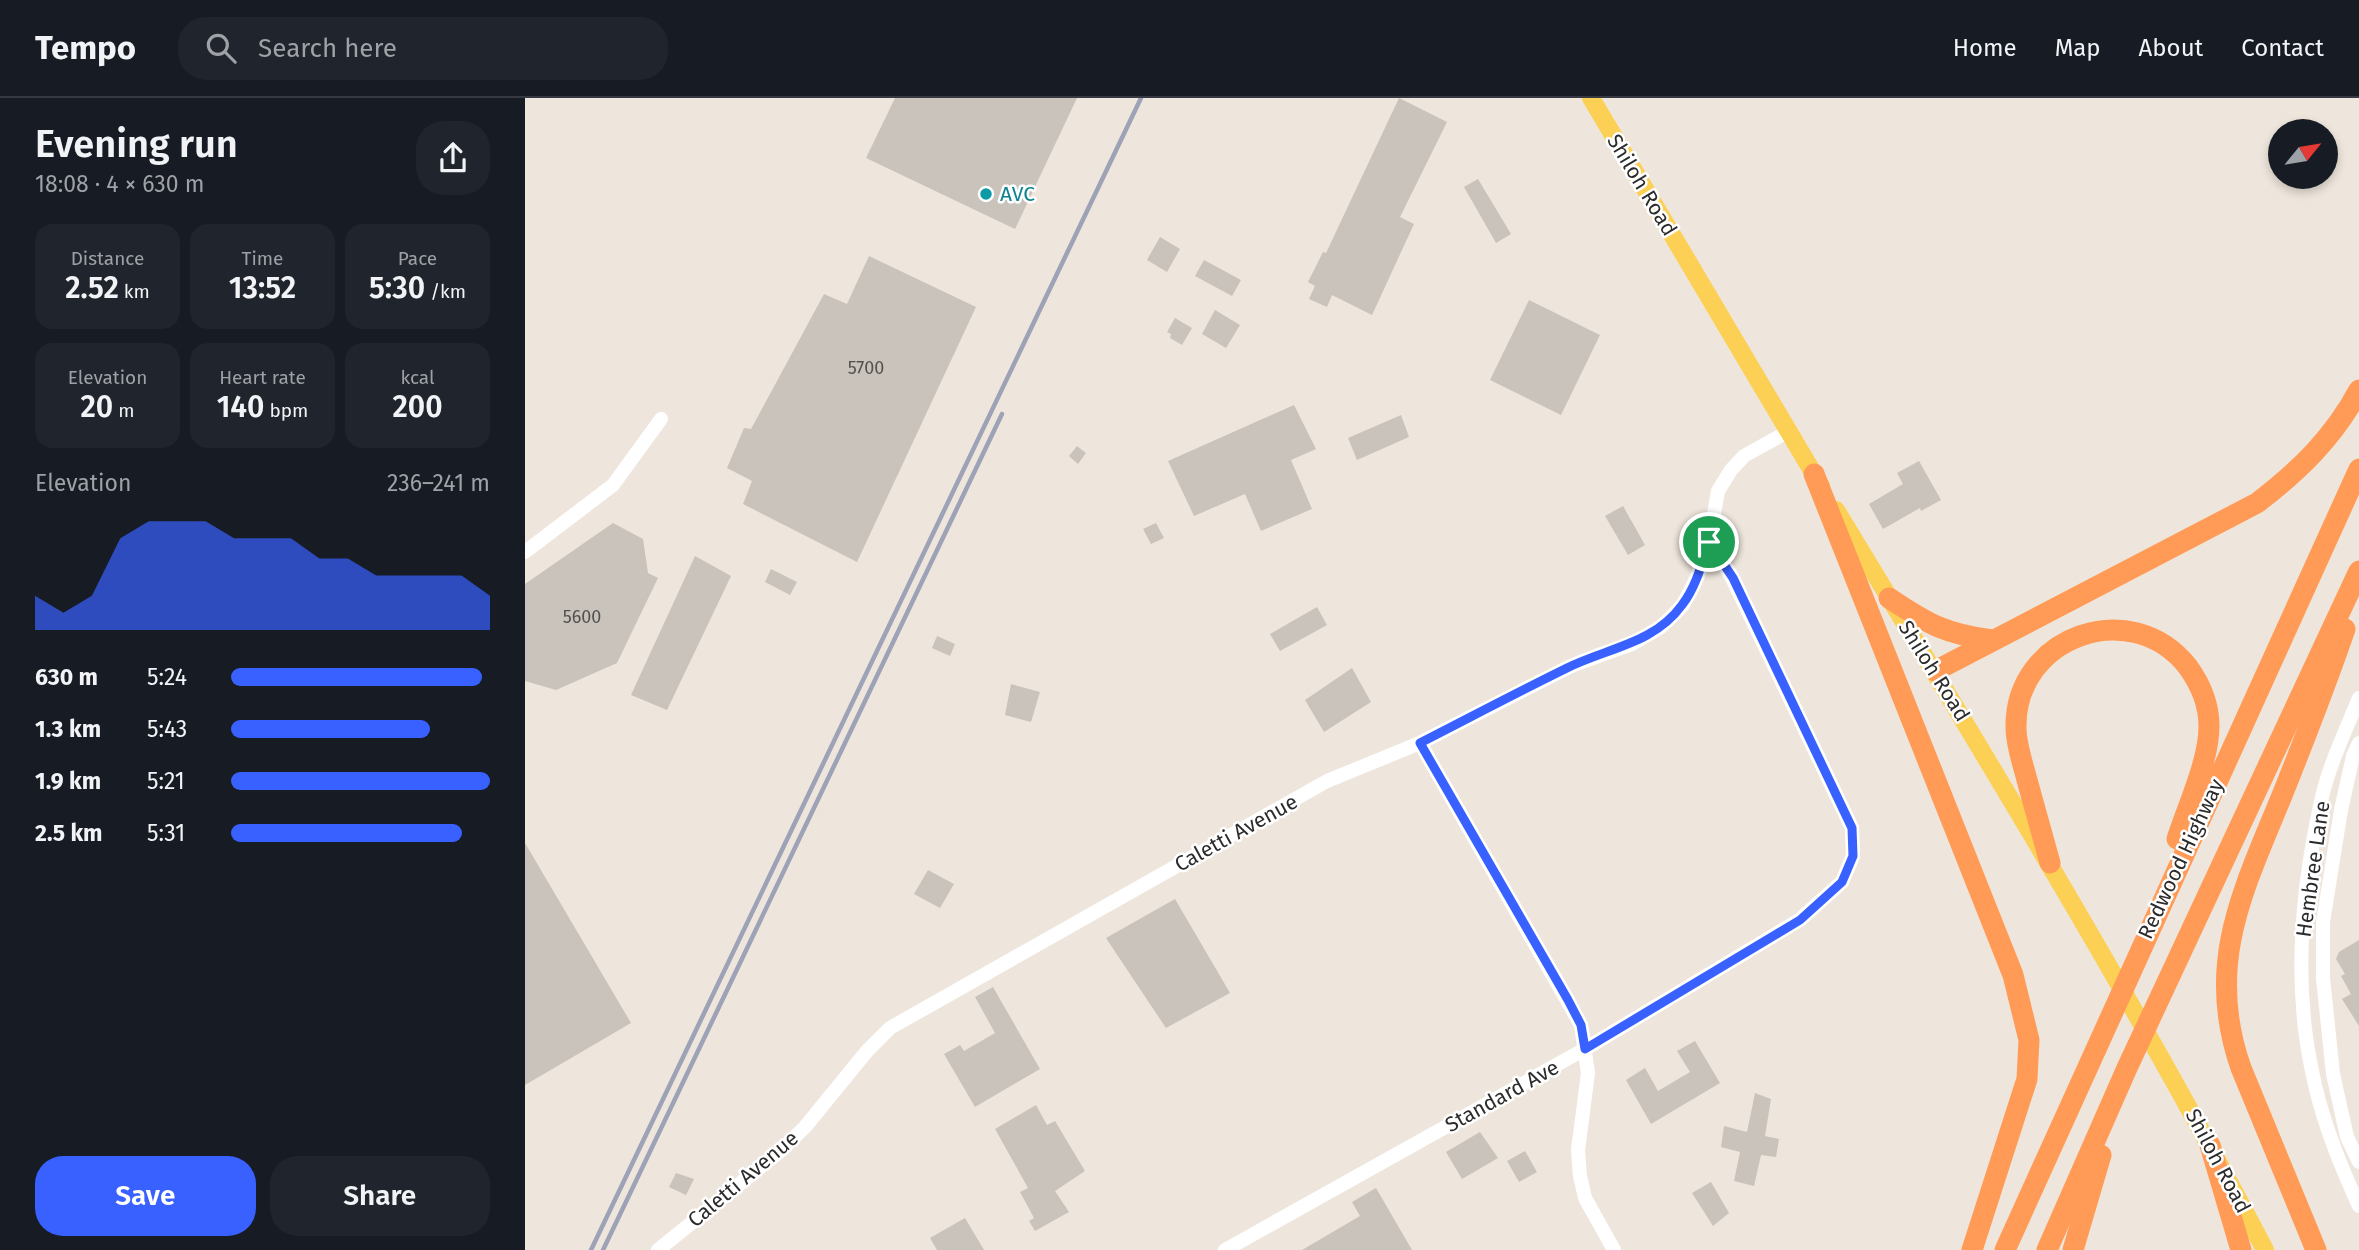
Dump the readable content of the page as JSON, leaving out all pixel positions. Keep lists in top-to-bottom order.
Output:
{
  "streets": {
    "highway": ["Redwood Highway"],
    "main road": ["Shiloh Road"],
    "street": ["Caletti Avenue", "Hembree Lane", "Standard Ave"]
  },
  "crossings": [
    ["Shiloh Road", "Caletti Avenue"],
    ["Caletti Avenue", "Standard Ave"]
  ],
  "places": ["AVC"],
  "house_numbers": ["5700", "5600"],
  "north": "top right",
  "page": {
    "header": "Tempo",
    "search": "Search here",
    "nav": [
      "Home",
      "Map",
      "About",
      "Contact"
    ],
    "heading": ["Evening run", "18:08 · 4 × 630 m"],
    "stats": [
      ["Distance", "2.52 km"],
      ["Time", "13:52"],
      ["Pace", "5:30 /km"],
      ["Elevation", "20 m"],
      ["Heart rate", "140 bpm"],
      ["kcal", "200"]
    ],
    "chart": ["Elevation", "236–241 m"],
    "list": [
      {
        "name": "630 m",
        "note": "5:24"
      },
      {
        "name": "1.3 km",
        "note": "5:43"
      },
      {
        "name": "1.9 km",
        "note": "5:21"
      },
      {
        "name": "2.5 km",
        "note": "5:31"
      }
    ],
    "buttons": ["Save", "Share"]
  }
}
